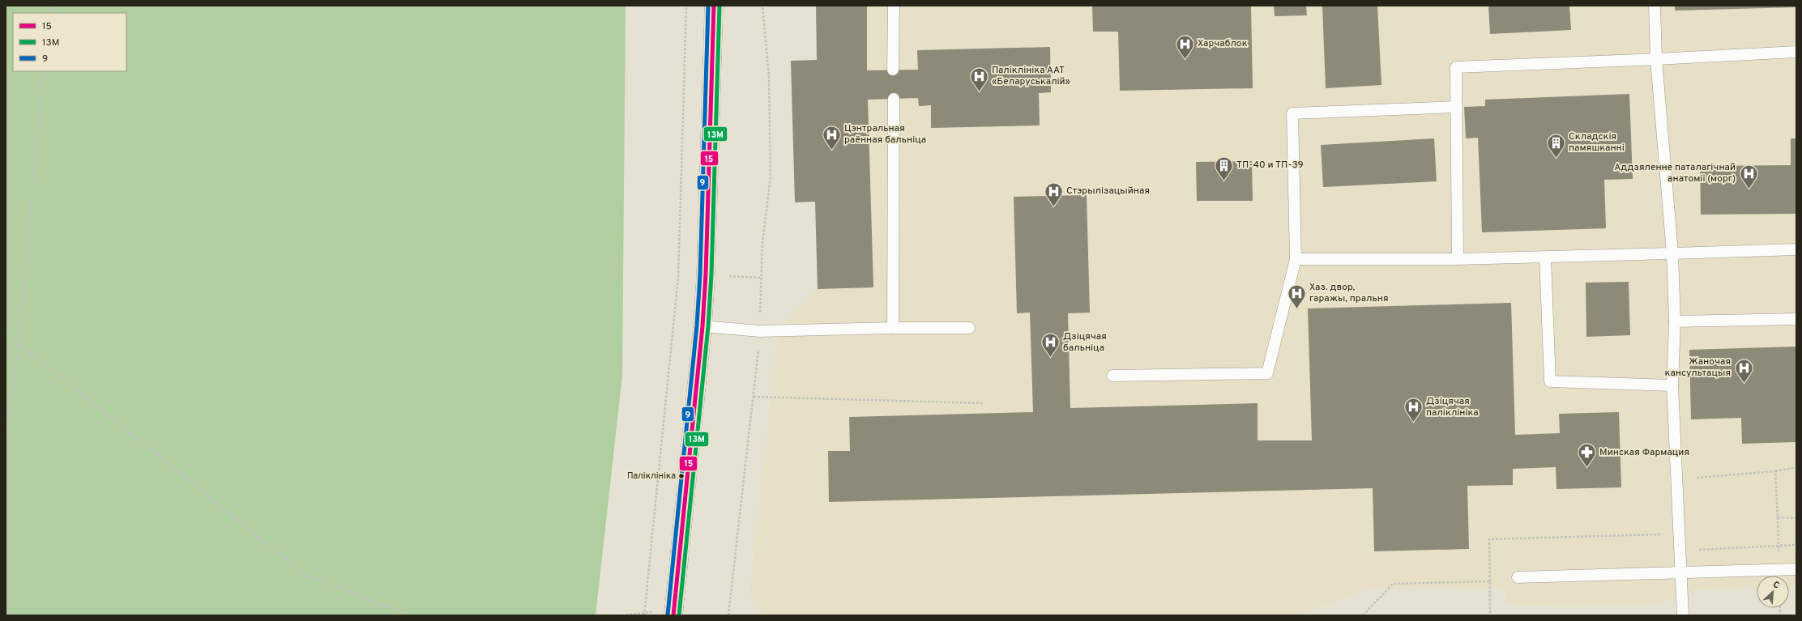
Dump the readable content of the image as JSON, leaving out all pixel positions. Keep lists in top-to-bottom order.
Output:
{
  "places": {
    "hospital": [
      "Харчаблок",
      "Паліклініка ААТ «Беларуськалій»",
      "Цэнтральная раённая бальніца",
      "Аддзяленне паталагічнай анатоміі (морг)",
      "Стэрылізацыйная",
      "Хаз. двор, гаражы, пральня",
      "Дзіцячая бальніца",
      "Жаночая кансультацыя",
      "Дзіцячая паліклініка"
    ],
    "building": ["Складскія памяшканні", "ТП-40 и ТП-39"],
    "pharmacy": ["Минская Фармация"],
    "other": ["Паліклініка"]
  },
  "lines": ["transit line 15", "transit line 13М", "transit line 9"],
  "legend": ["15", "13М", "9"],
  "north": "top right"
}
